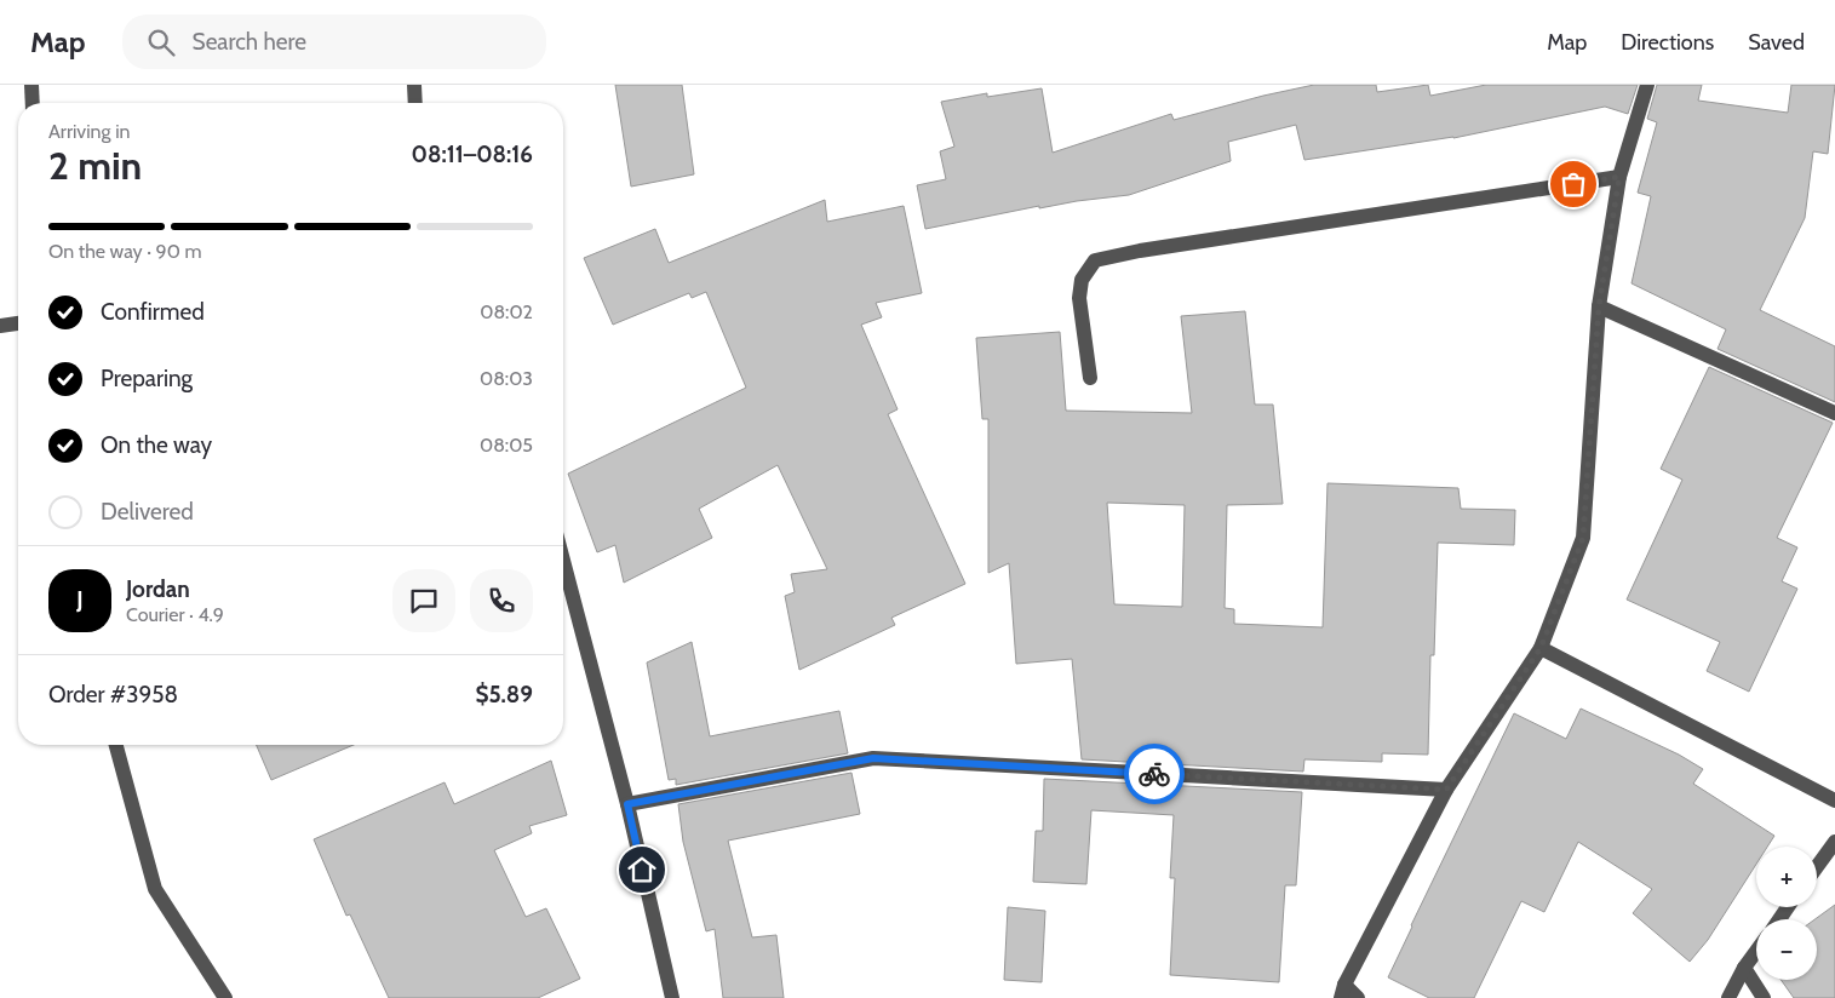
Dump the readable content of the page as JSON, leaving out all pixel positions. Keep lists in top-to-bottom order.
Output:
{
  "page": {
    "header": "Map",
    "search": "Search here",
    "nav": ["Map", "Directions", "Saved"],
    "heading": ["2 min", "Arriving in", "08:11–08:16"],
    "panel": [
      "Jordan",
      "Courier · 4.9",
      "Order #3958",
      "$5.89"
    ],
    "bar": "On the way · 90 m",
    "list": [
      ["Confirmed", "08:02"],
      ["Preparing", "08:03"],
      ["On the way", "08:05"],
      "Delivered"
    ],
    "round": "J",
    "map_buttons": ["+", "−"]
  }
}
